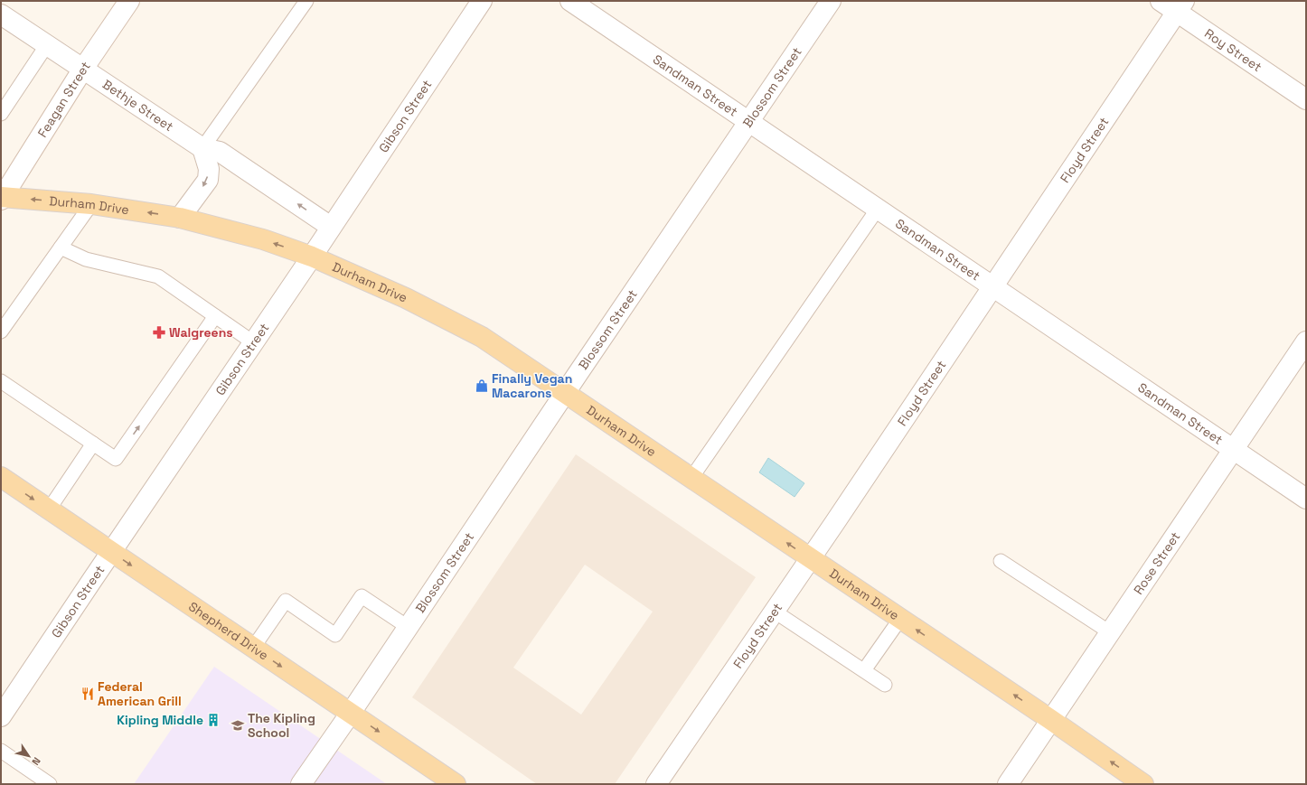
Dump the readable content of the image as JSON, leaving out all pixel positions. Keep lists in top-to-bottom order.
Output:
{
  "streets": {
    "main road": ["Durham Drive", "Shepherd Drive"],
    "street": [
      "Roy Street",
      "Sandman Street",
      "Blossom Street",
      "Feagan Street",
      "Bethje Street",
      "Gibson Street",
      "Floyd Street",
      "Rose Street"
    ]
  },
  "crossings": [
    ["Roy Street", "Floyd Street"],
    ["Sandman Street", "Blossom Street"],
    ["Sandman Street", "Floyd Street"],
    ["Sandman Street", "Rose Street"],
    ["Blossom Street", "Durham Drive"],
    ["Blossom Street", "Shepherd Drive"],
    ["Feagan Street", "Bethje Street"],
    ["Feagan Street", "Durham Drive"],
    ["Bethje Street", "Gibson Street"],
    ["Gibson Street", "Durham Drive"],
    ["Gibson Street", "Shepherd Drive"],
    ["Floyd Street", "Durham Drive"],
    ["Durham Drive", "Rose Street"]
  ],
  "one_way": ["Bethje Street", "Durham Drive", "Shepherd Drive"],
  "places": {
    "pharmacy": ["Walgreens"],
    "shop": ["Finally Vegan Macarons"],
    "restaurant": ["Federal American Grill"],
    "building": ["Kipling Middle"],
    "school or university": ["The Kipling School"]
  },
  "north": "bottom right"
}
